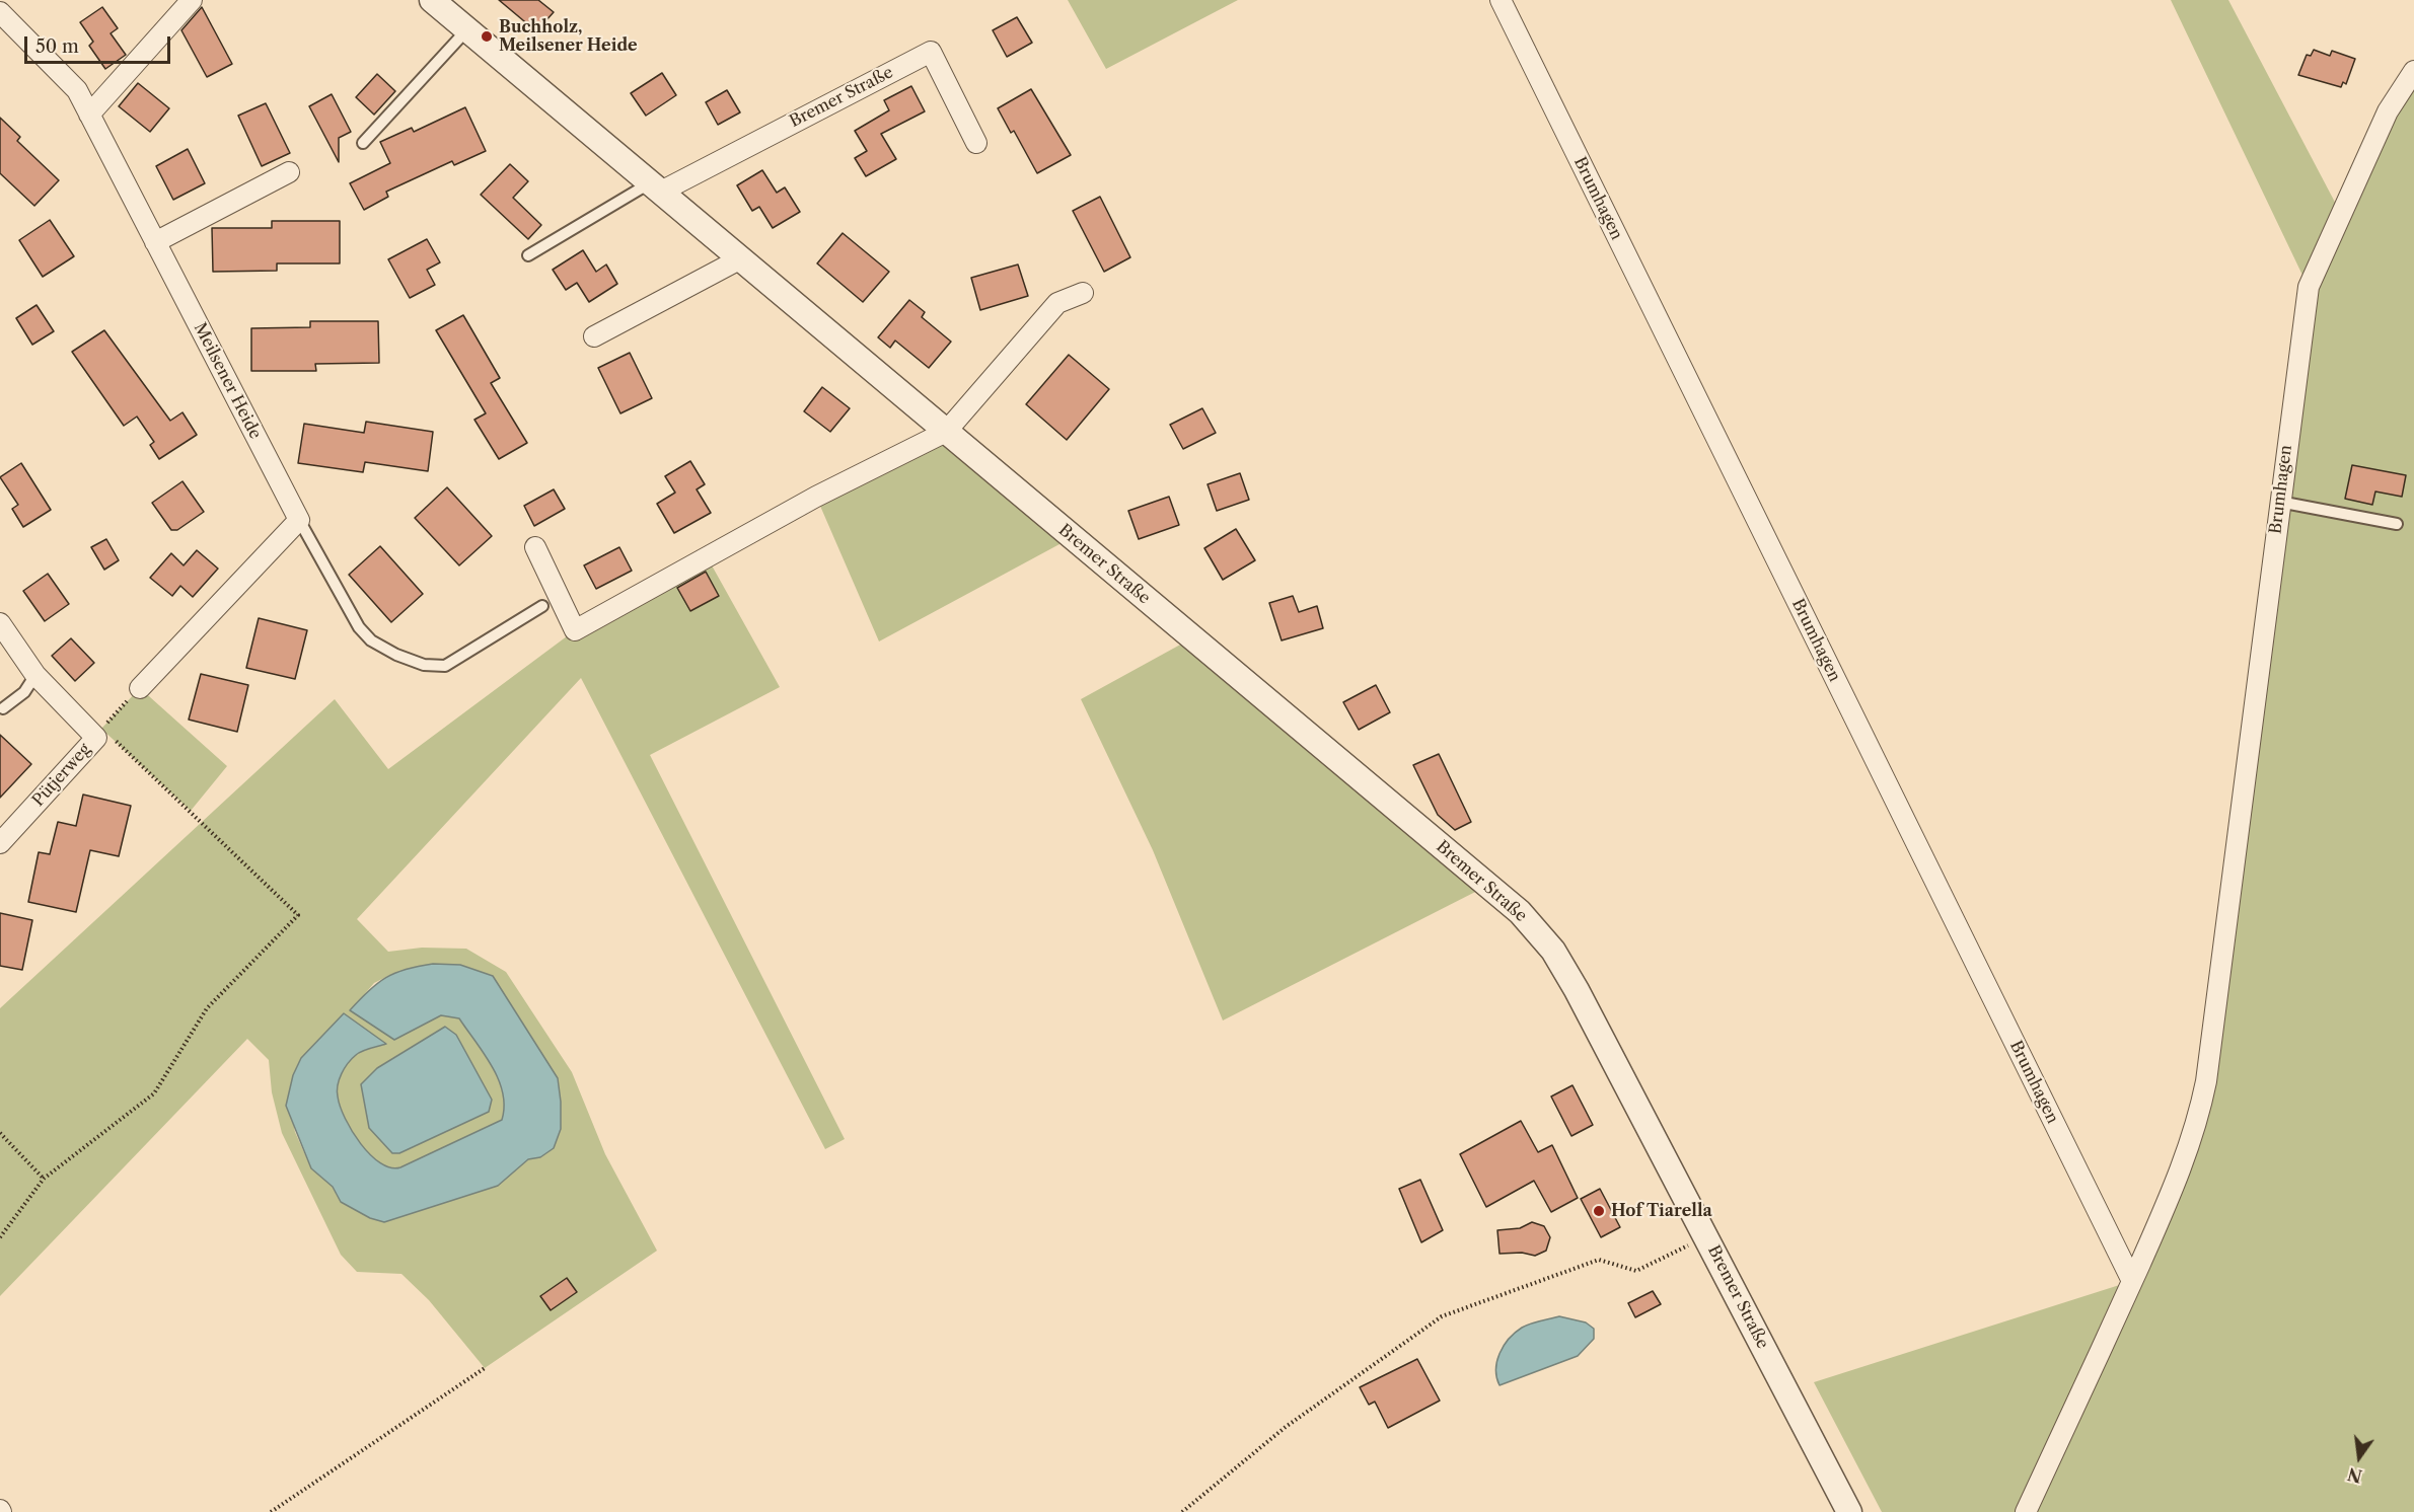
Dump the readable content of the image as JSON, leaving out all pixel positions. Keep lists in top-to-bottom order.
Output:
{
  "streets": {
    "street": [
      "Bremer Straße",
      "Brumhagen",
      "Meilsener Heide",
      "Pütjerweg"
    ]
  },
  "places": ["Buchholz, Meilsener Heide", "Hof Tiarella"],
  "scale_bar": "50 m",
  "north": "bottom"
}
